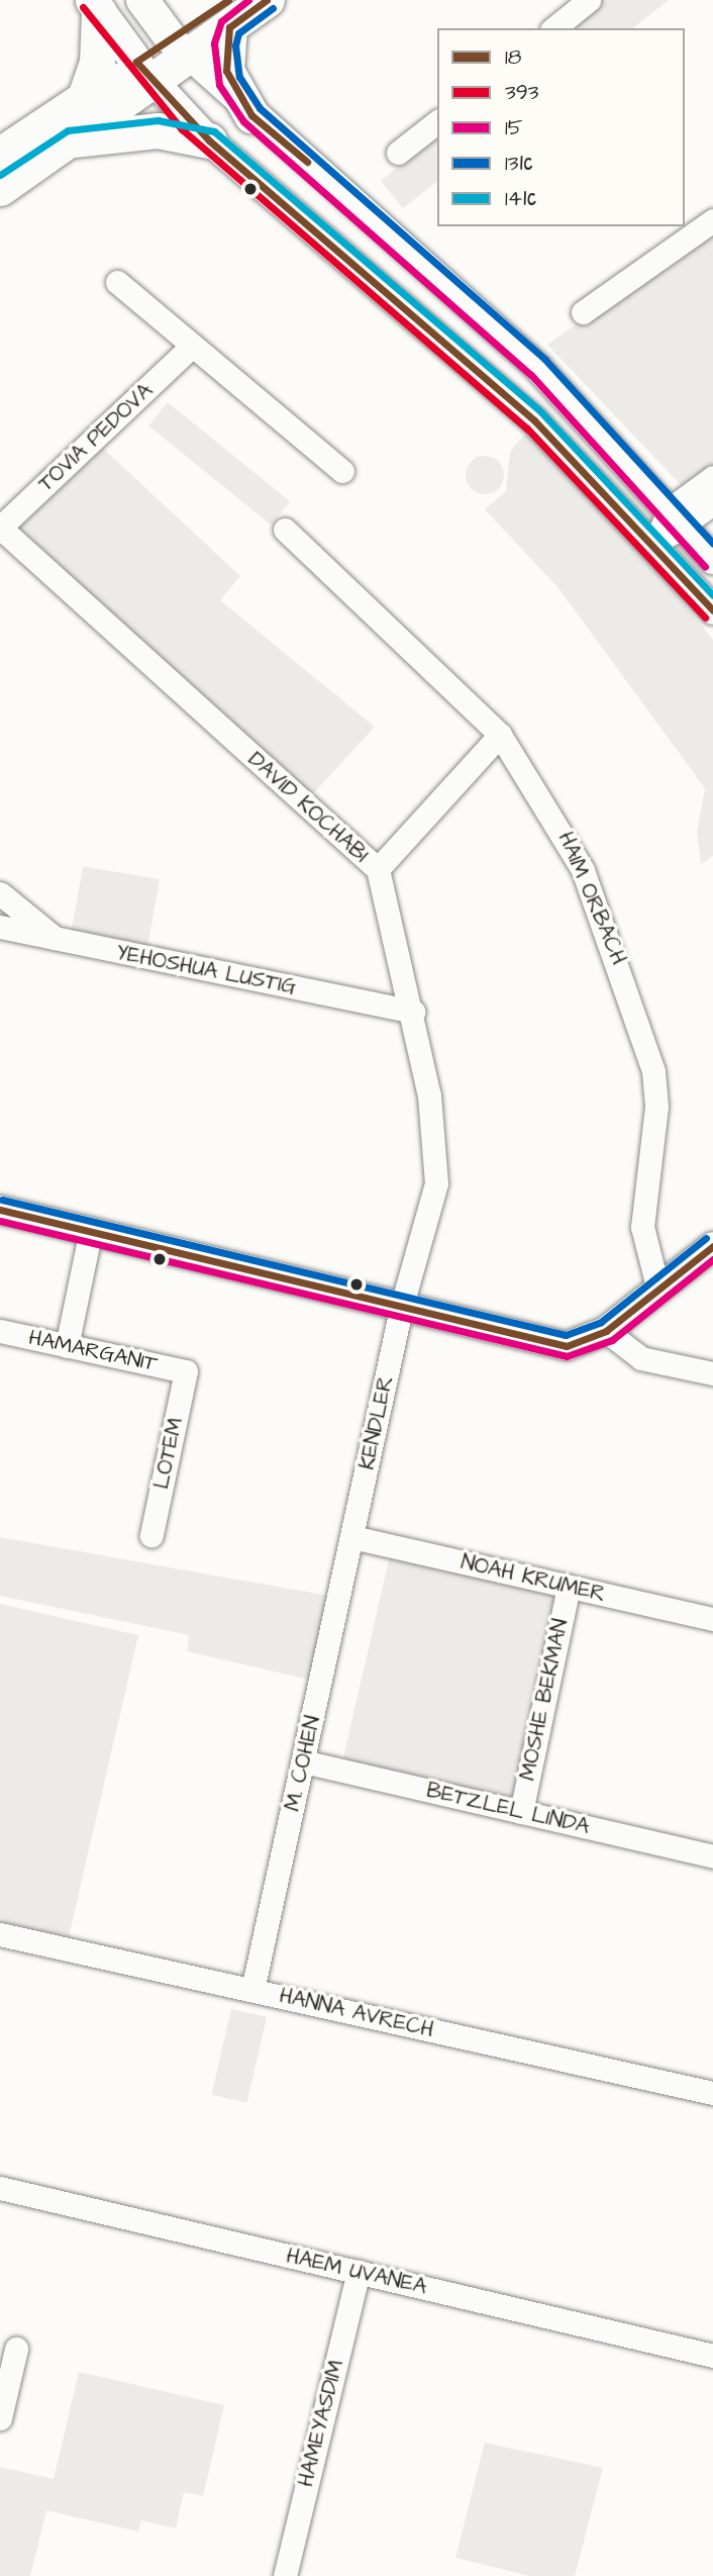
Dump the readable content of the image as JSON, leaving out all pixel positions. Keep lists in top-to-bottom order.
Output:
{
  "streets": {
    "street": [
      "TOVIA PEDOVA",
      "DAVID KOCHABI",
      "HAIM ORBACH",
      "YEHOSHUA LUSTIG",
      "HAMARGANIT",
      "KENDLER",
      "LOTEM",
      "NOAH KRUMER",
      "MOSHE BEKMAN",
      "M. COHEN",
      "BETZLEL LINDA",
      "HANNA AVRECH",
      "HAEM UVANEA",
      "HAMEYASDIM"
    ]
  },
  "crossings": [
    ["TOVIA PEDOVA", "DAVID KOCHABI"],
    ["DAVID KOCHABI", "YEHOSHUA LUSTIG"],
    ["DAVID KOCHABI", "KENDLER"],
    ["HAMARGANIT", "LOTEM"],
    ["KENDLER", "NOAH KRUMER"],
    ["KENDLER", "M. COHEN"],
    ["NOAH KRUMER", "MOSHE BEKMAN"],
    ["NOAH KRUMER", "M. COHEN"],
    ["MOSHE BEKMAN", "BETZLEL LINDA"],
    ["M. COHEN", "BETZLEL LINDA"],
    ["M. COHEN", "HANNA AVRECH"],
    ["HAEM UVANEA", "HAMEYASDIM"]
  ],
  "lines": [
    "transit line 18",
    "transit line 15",
    "transit line 393",
    "transit line 13א",
    "transit line 14א"
  ],
  "legend": [
    "18",
    "393",
    "15",
    "13א",
    "14א"
  ]
}
